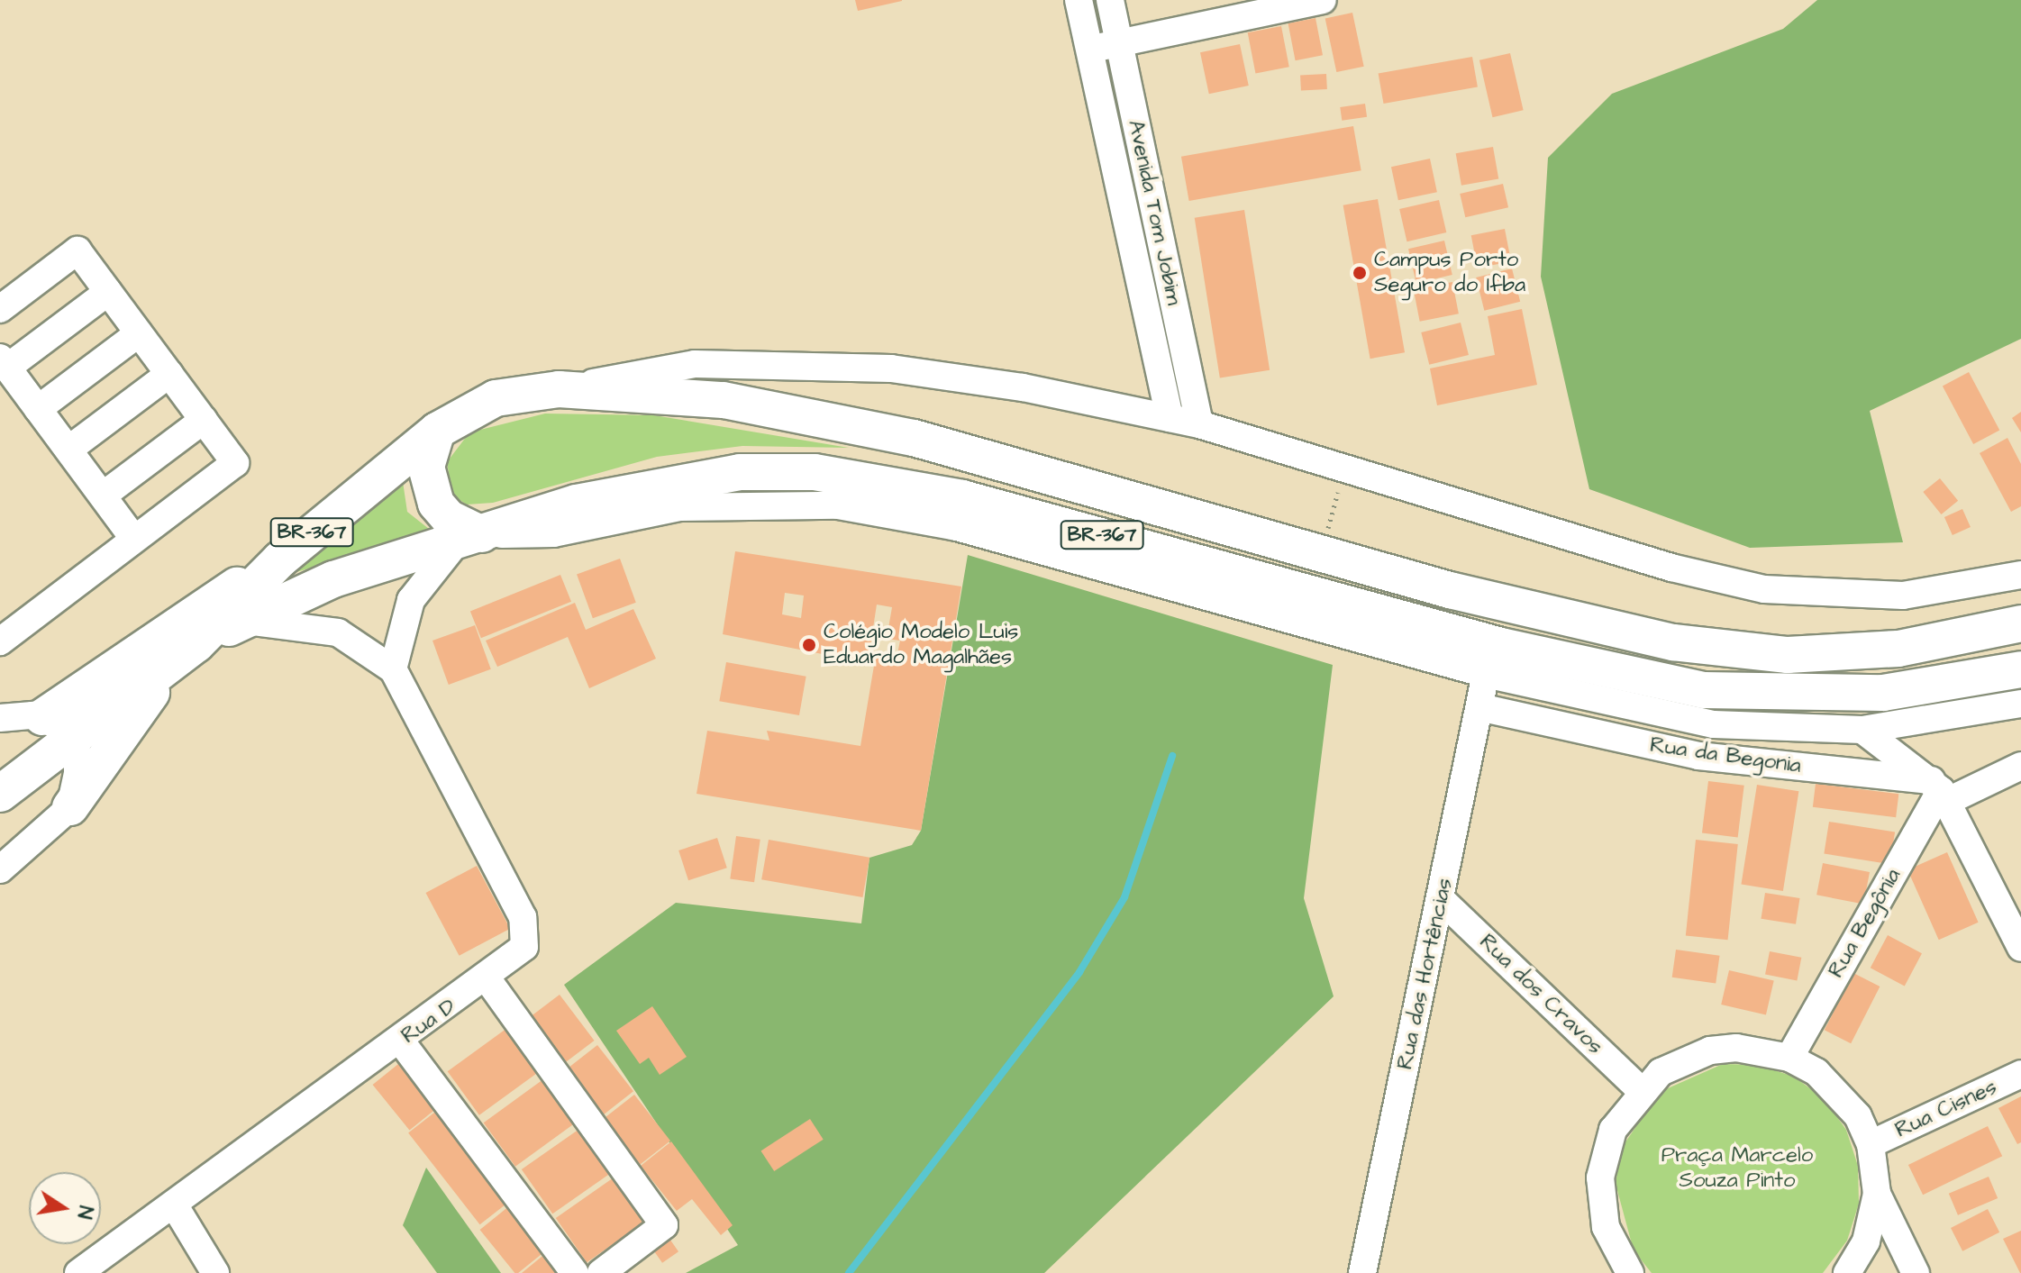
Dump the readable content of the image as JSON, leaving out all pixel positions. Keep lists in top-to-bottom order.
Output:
{
  "streets": {
    "main road": ["BR-367"],
    "street": [
      "Avenida Tom Jobim",
      "Rua da Begonia",
      "Rua Begônia",
      "Rua das Hortências",
      "Rua dos Cravos",
      "Rua D",
      "Rua Cisnes"
    ]
  },
  "crossings": [
    ["BR-367", "Rua D"],
    ["Rua da Begonia", "Rua Begônia"],
    ["Rua da Begonia", "Rua das Hortências"],
    ["Rua das Hortências", "Rua dos Cravos"]
  ],
  "parks": ["Praça Marcelo Souza Pinto"],
  "places": ["Campus Porto Seguro do Ifba", "Colégio Modelo Luis Eduardo Magalhães"],
  "north": "right"
}
